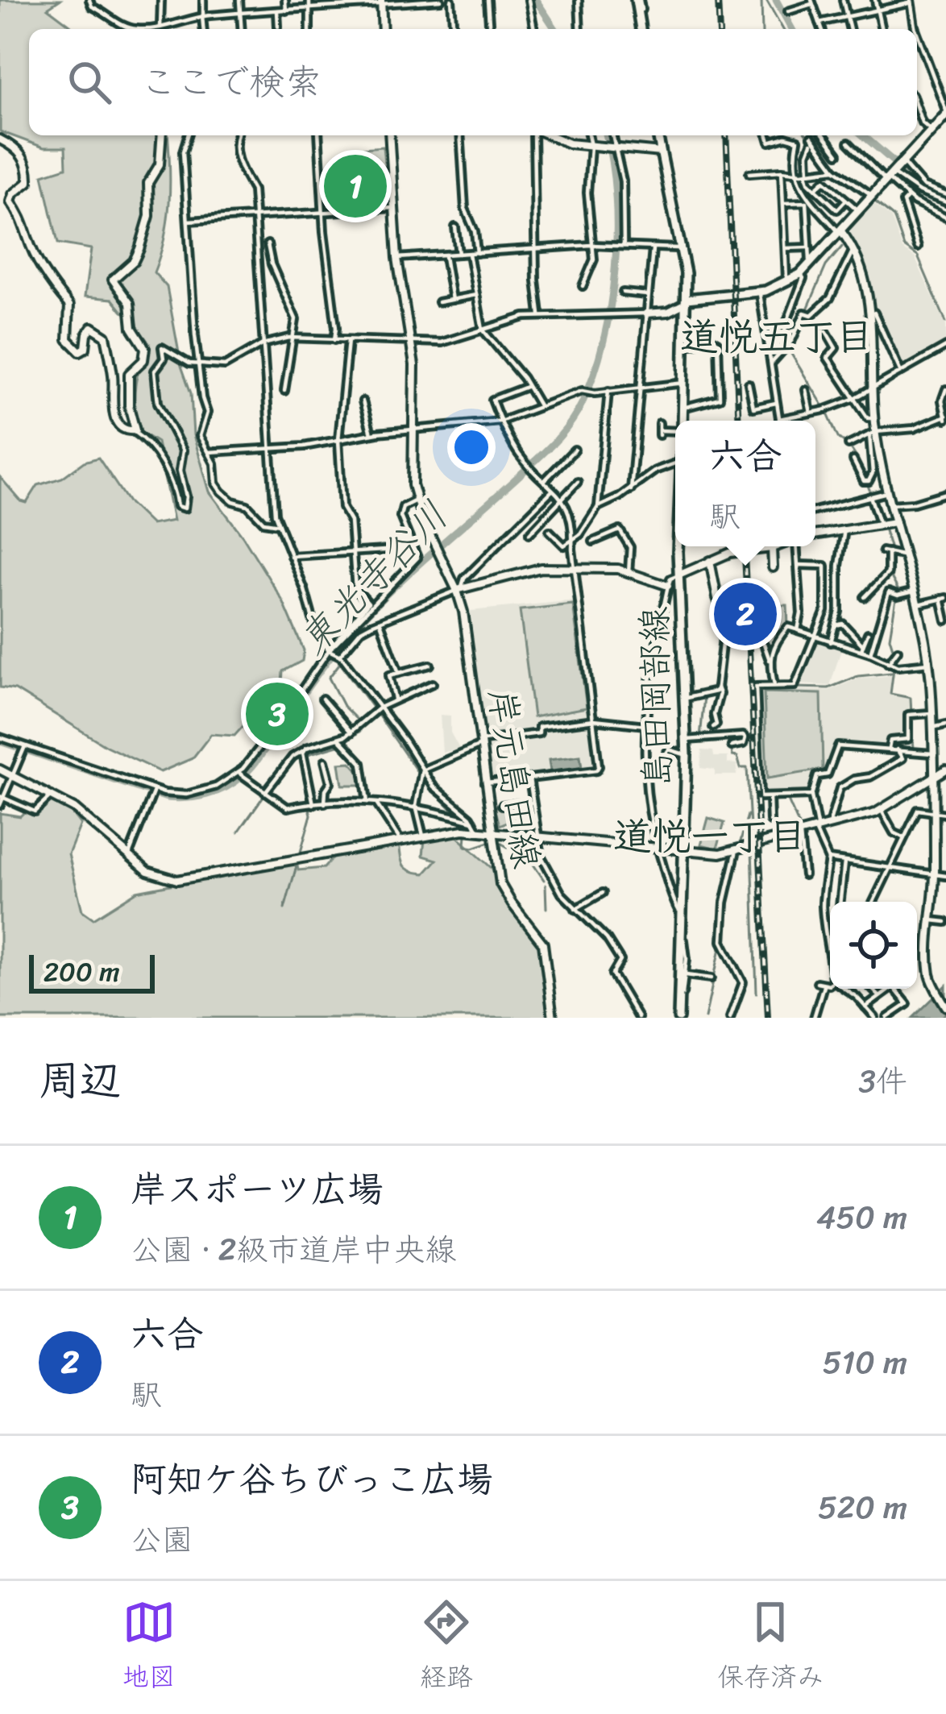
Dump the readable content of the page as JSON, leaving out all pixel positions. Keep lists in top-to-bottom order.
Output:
{
  "streets": {
    "main road": ["島田岡部線"],
    "street": ["岸元島田線"]
  },
  "districts": ["道悦五丁目", "道悦一丁目"],
  "water": ["東光寺谷川"],
  "scale_bar": "200 m",
  "page": {
    "search": "ここで検索",
    "pins": ["1", "2", "3"],
    "popup": ["六合", "駅"],
    "scale": "200 m",
    "heading": ["周辺", "3件"],
    "list": [
      {
        "mark": "1",
        "name": "岸スポーツ広場",
        "note": "公園 · 2級市道岸中央線",
        "value": "450 m"
      },
      {
        "mark": "2",
        "name": "六合",
        "note": "駅",
        "value": "510 m"
      },
      {
        "mark": "3",
        "name": "阿知ケ谷ちびっこ広場",
        "note": "公園",
        "value": "520 m"
      }
    ],
    "nav": ["地図", "経路", "保存済み"]
  }
}
